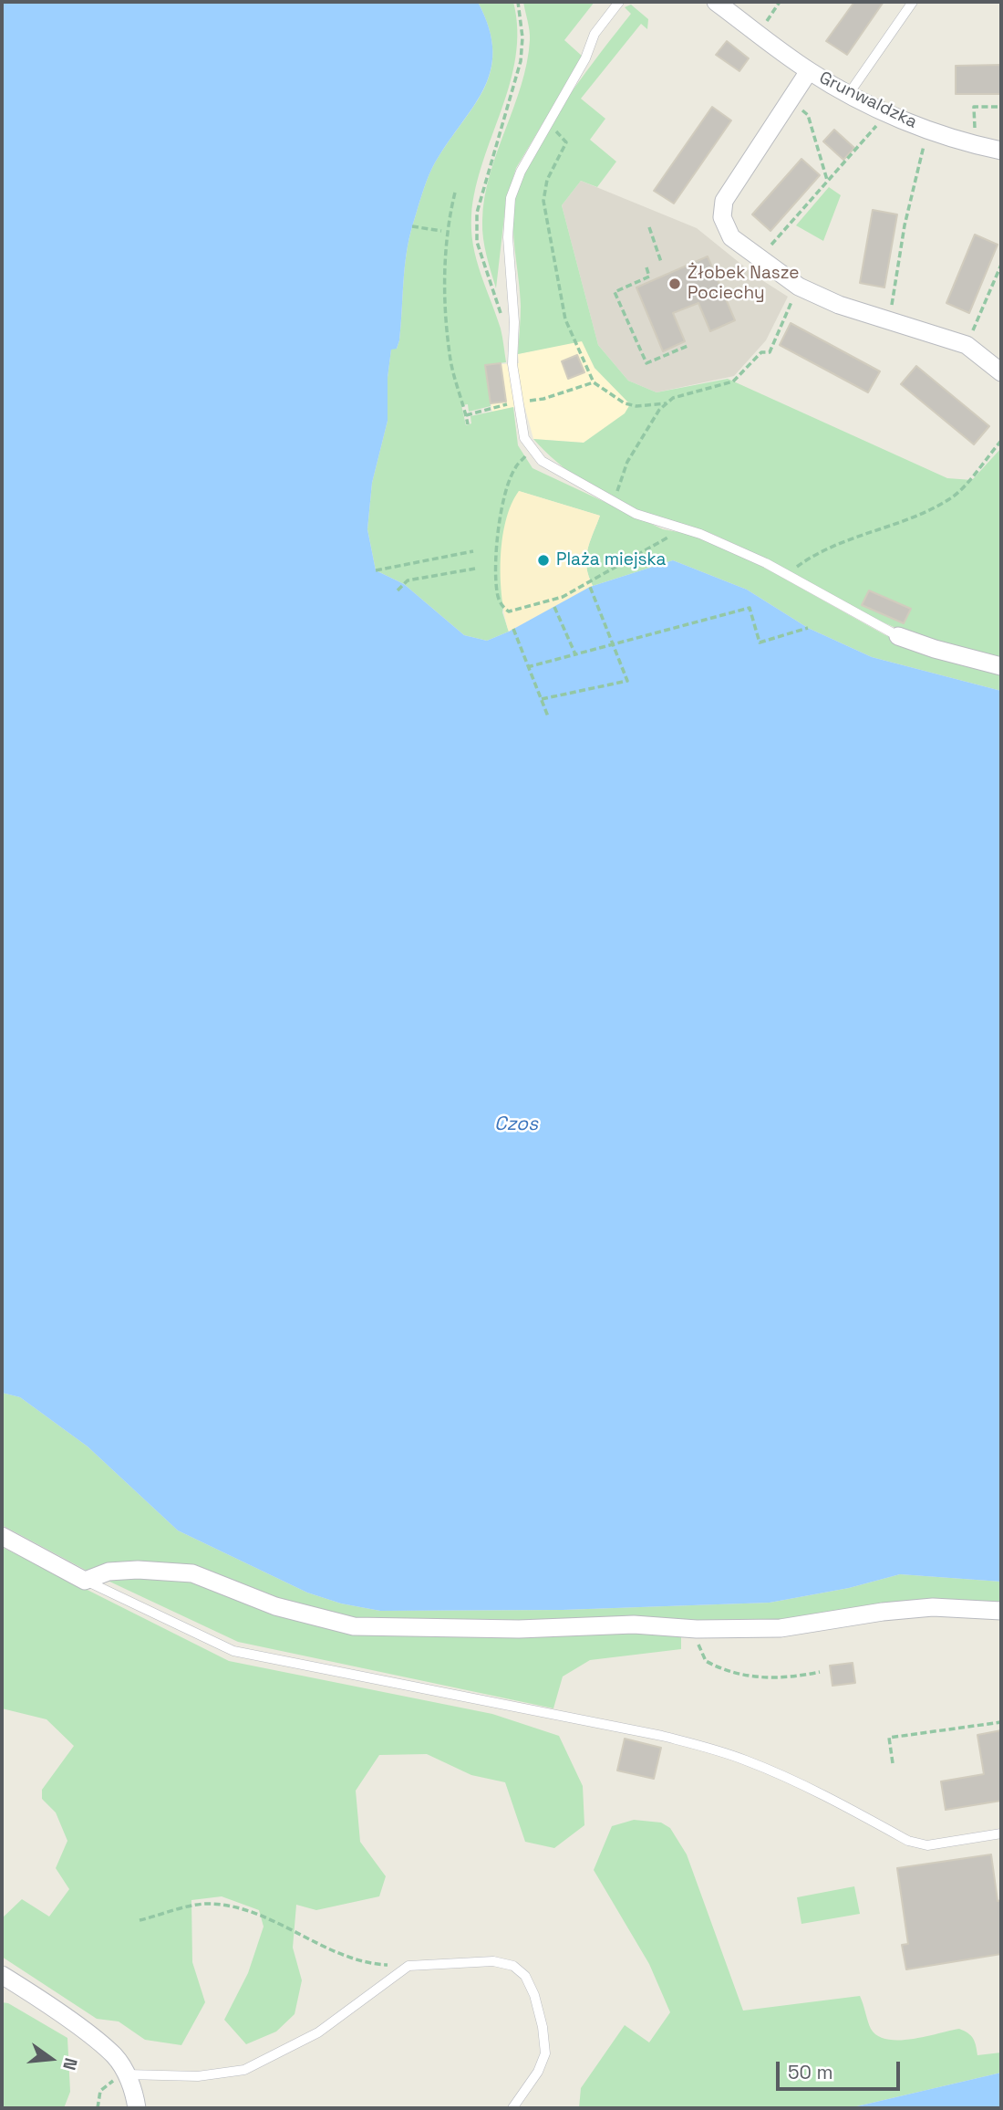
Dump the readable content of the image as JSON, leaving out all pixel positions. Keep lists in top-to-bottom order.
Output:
{
  "streets": {
    "street": ["Grunwaldzka"]
  },
  "water": ["Czos"],
  "places": ["Żłobek Nasze Pociechy", "Plaża miejska"],
  "scale_bar": "50 m",
  "north": "right"
}
